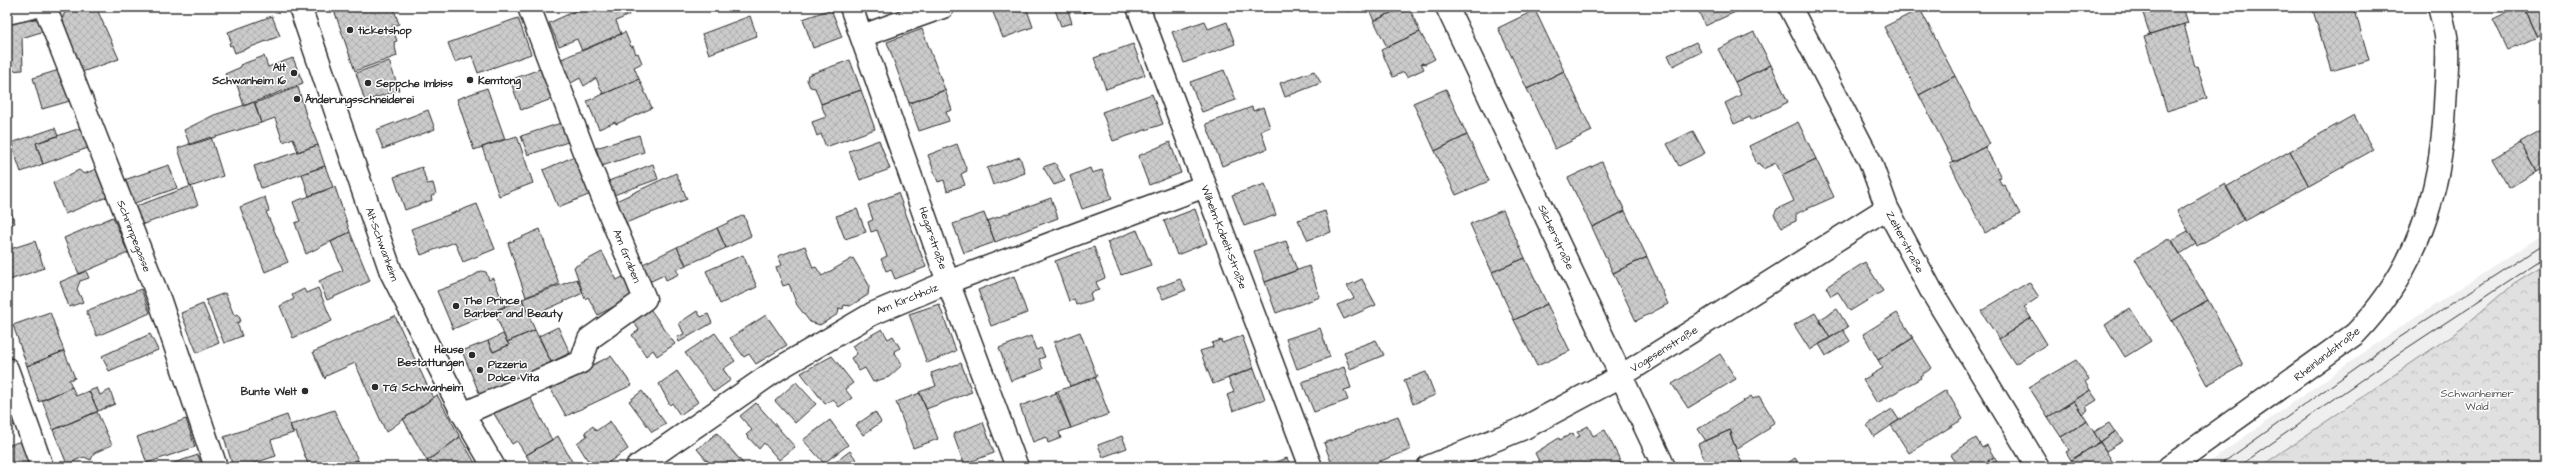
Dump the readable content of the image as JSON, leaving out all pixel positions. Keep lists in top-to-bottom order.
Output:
{
  "streets": {
    "street": [
      "Schrimpegasse",
      "Wilhelm-Kobelt-Straße",
      "Silcherstraße",
      "Hegarstraße",
      "Zelterstraße",
      "Alt-Schwanheim",
      "Am Graben",
      "Am Kirchholz",
      "Vogesenstraße",
      "Rheinlandstraße"
    ]
  },
  "crossings": [
    ["Wilhelm-Kobelt-Straße", "Am Kirchholz"],
    ["Silcherstraße", "Vogesenstraße"],
    ["Hegarstraße", "Am Kirchholz"],
    ["Zelterstraße", "Vogesenstraße"],
    ["Alt-Schwanheim", "Am Graben"]
  ],
  "parks": ["Schwanheimer Wald"],
  "places": [
    "ticketshop",
    "Alt Schwanheim 16",
    "Kemtong",
    "Seppche Imbiss",
    "Änderungsschneiderei",
    "The Prince Barber and Beauty",
    "Heuse Bestattungen",
    "Pizzeria Dolce Vita",
    "TG Schwanheim",
    "Bunte Welt"
  ]
}
